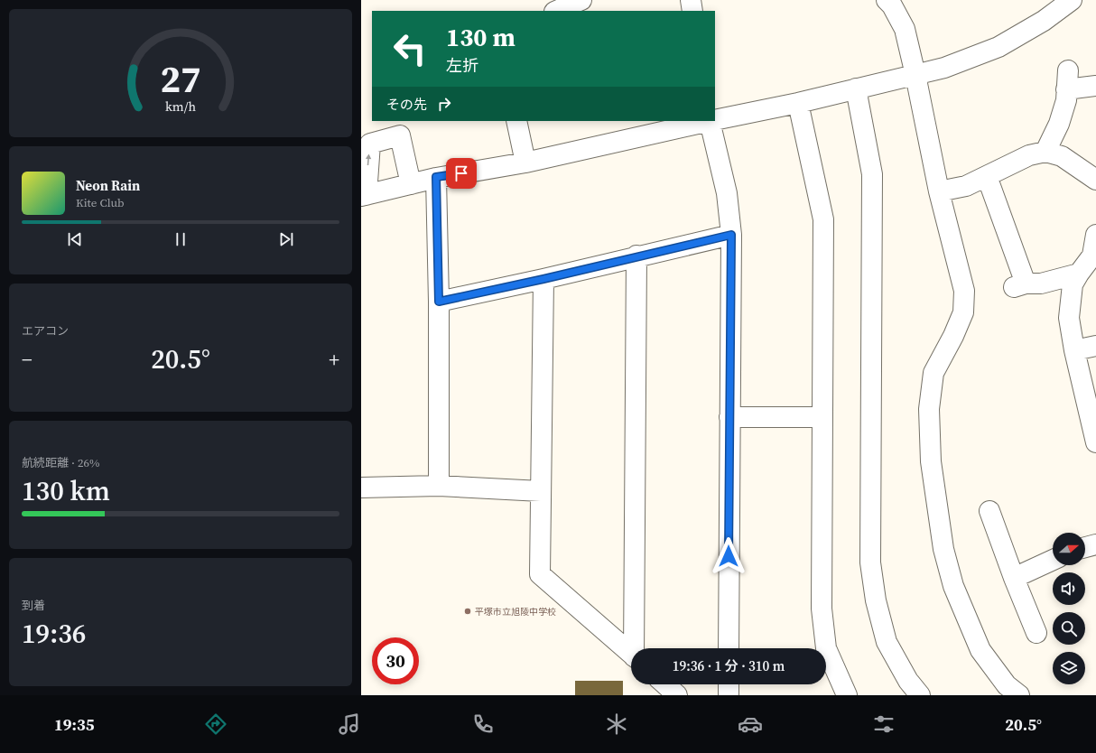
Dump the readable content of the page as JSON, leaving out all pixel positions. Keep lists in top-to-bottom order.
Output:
{
  "places": ["平塚市立旭陵中学校"],
  "north": "right",
  "page": {
    "turn": ["130 m", "左折"],
    "then": "その先",
    "song": ["Neon Rain", "Kite Club"],
    "tile": [
      "エアコン",
      ["航続距離 · 26%", "130 km"],
      ["到着", "19:36"]
    ],
    "heat": ["−", "20.5°", "+"],
    "limit": "30",
    "trip": "19:36 · 1 分 · 310 m",
    "tabs": ["19:35", "20.5°"],
    "gauge": ["27", "km/h"]
  }
}
